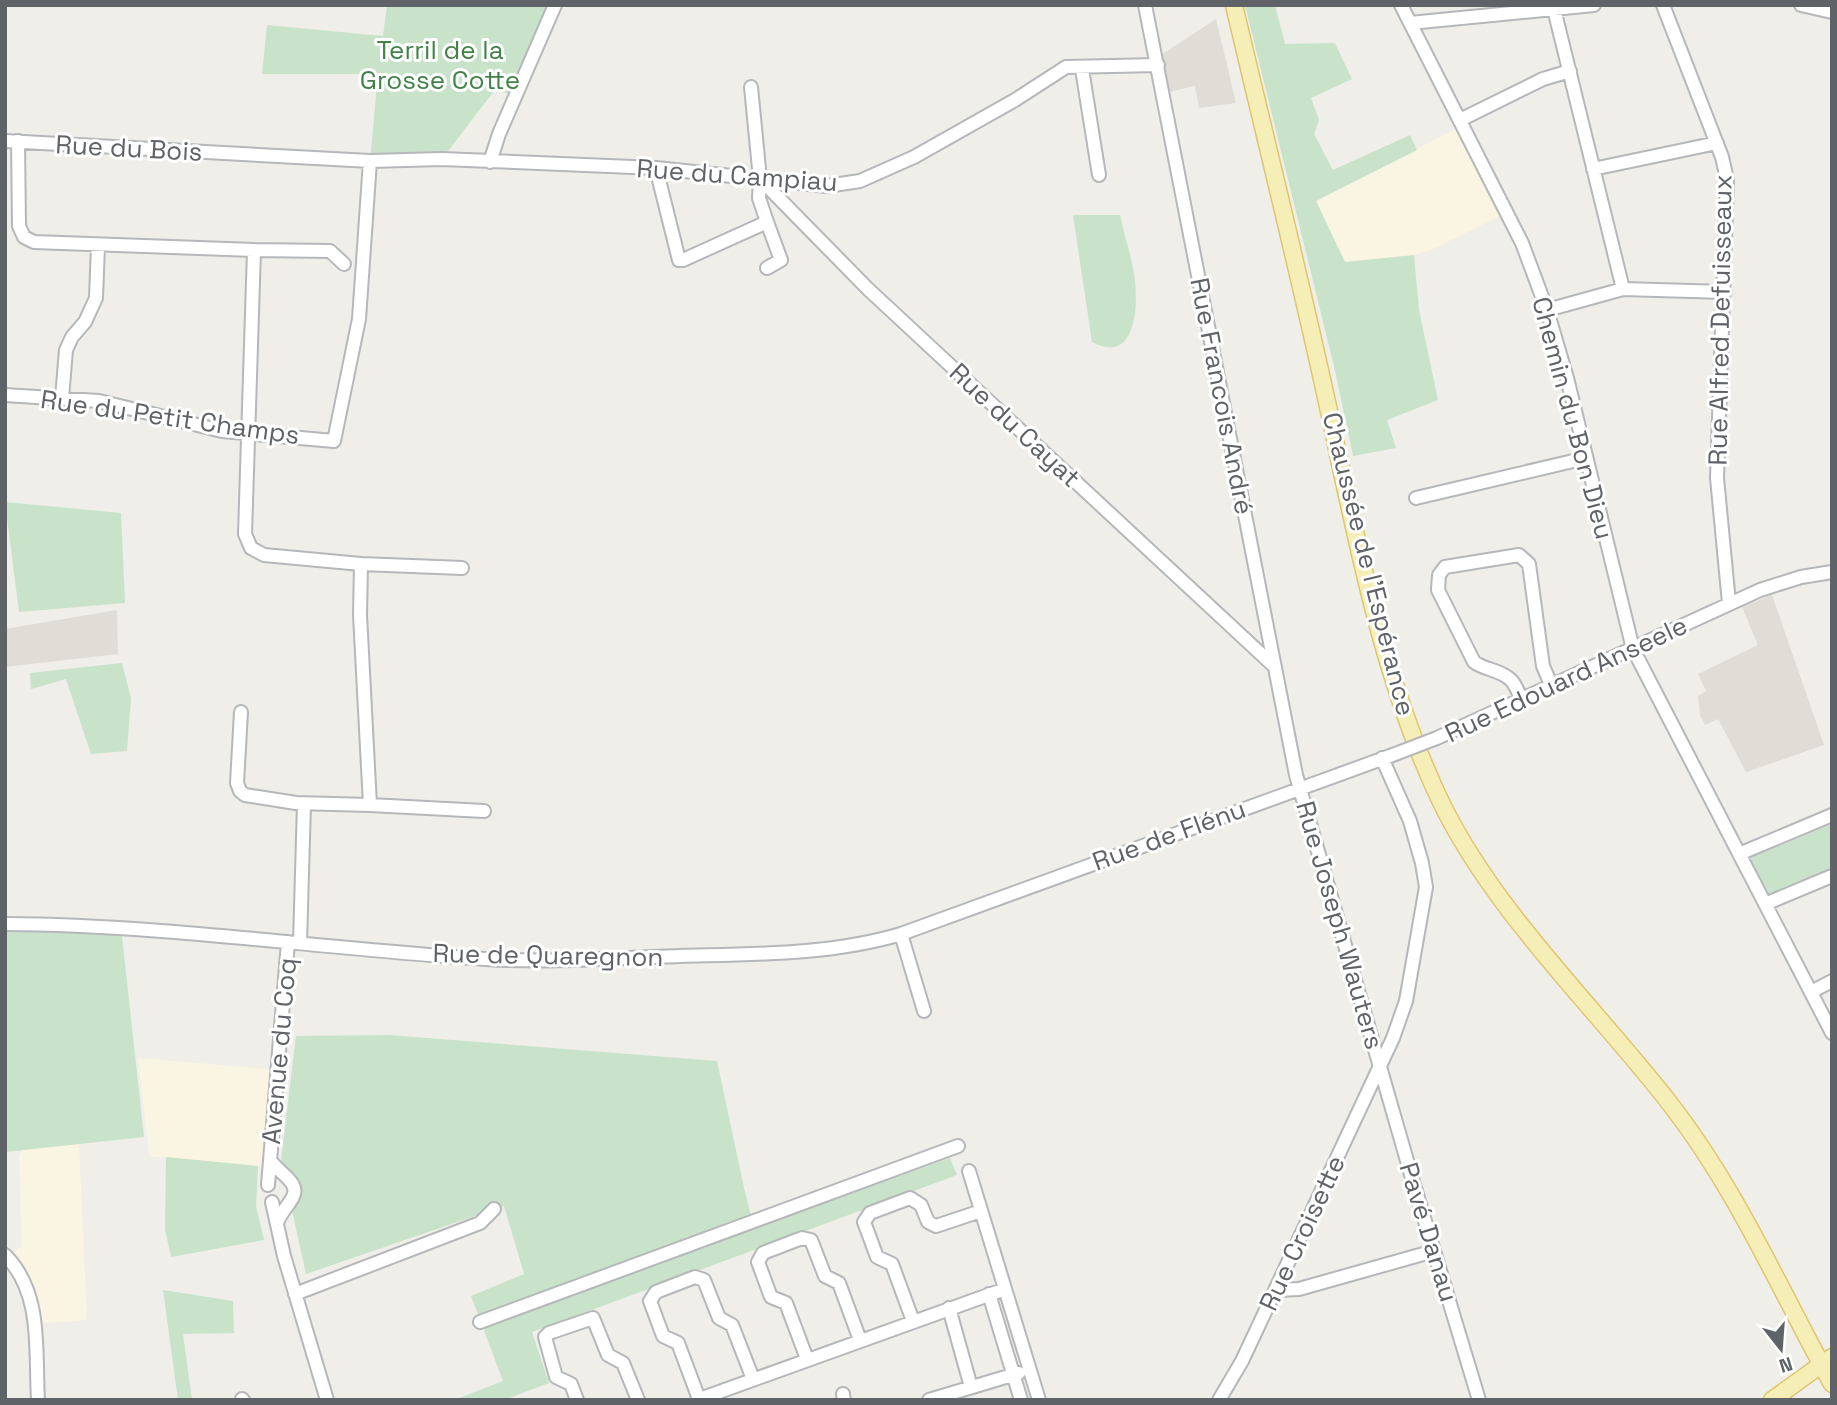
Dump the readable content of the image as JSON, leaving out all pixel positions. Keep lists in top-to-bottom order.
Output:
{
  "streets": {
    "main road": ["Chaussée de l'Espérance"],
    "street": [
      "Rue du Bois",
      "Rue du Campiau",
      "Rue Alfred Defuisseaux",
      "Rue Francois André",
      "Rue du Petit Champs",
      "Chemin du Bon Dieu",
      "Rue du Cayat",
      "Rue Edouard Anseele",
      "Rue de Flénu",
      "Rue Joseph Wauters",
      "Rue de Quaregnon",
      "Avenue du Coq",
      "Pavé Danau",
      "Rue Croisette"
    ]
  },
  "crossings": [
    ["Rue du Bois", "Rue du Campiau"],
    ["Rue du Campiau", "Rue Francois André"],
    ["Rue du Campiau", "Rue du Petit Champs"],
    ["Rue du Campiau", "Rue du Cayat"],
    ["Rue Alfred Defuisseaux", "Rue Edouard Anseele"],
    ["Rue Francois André", "Rue du Cayat"],
    ["Rue Francois André", "Rue Edouard Anseele"],
    ["Rue Francois André", "Rue de Flénu"],
    ["Rue Francois André", "Rue Joseph Wauters"],
    ["Chemin du Bon Dieu", "Rue Edouard Anseele"],
    ["Rue Edouard Anseele", "Rue de Flénu"],
    ["Rue Edouard Anseele", "Rue Joseph Wauters"],
    ["Rue Edouard Anseele", "Rue Croisette"],
    ["Rue de Flénu", "Rue Joseph Wauters"],
    ["Rue de Flénu", "Rue de Quaregnon"],
    ["Rue Joseph Wauters", "Pavé Danau"],
    ["Rue Joseph Wauters", "Rue Croisette"],
    ["Rue de Quaregnon", "Avenue du Coq"],
    ["Pavé Danau", "Rue Croisette"]
  ],
  "parks": ["Terril de la Grosse Cotte"],
  "north": "bottom"
}
